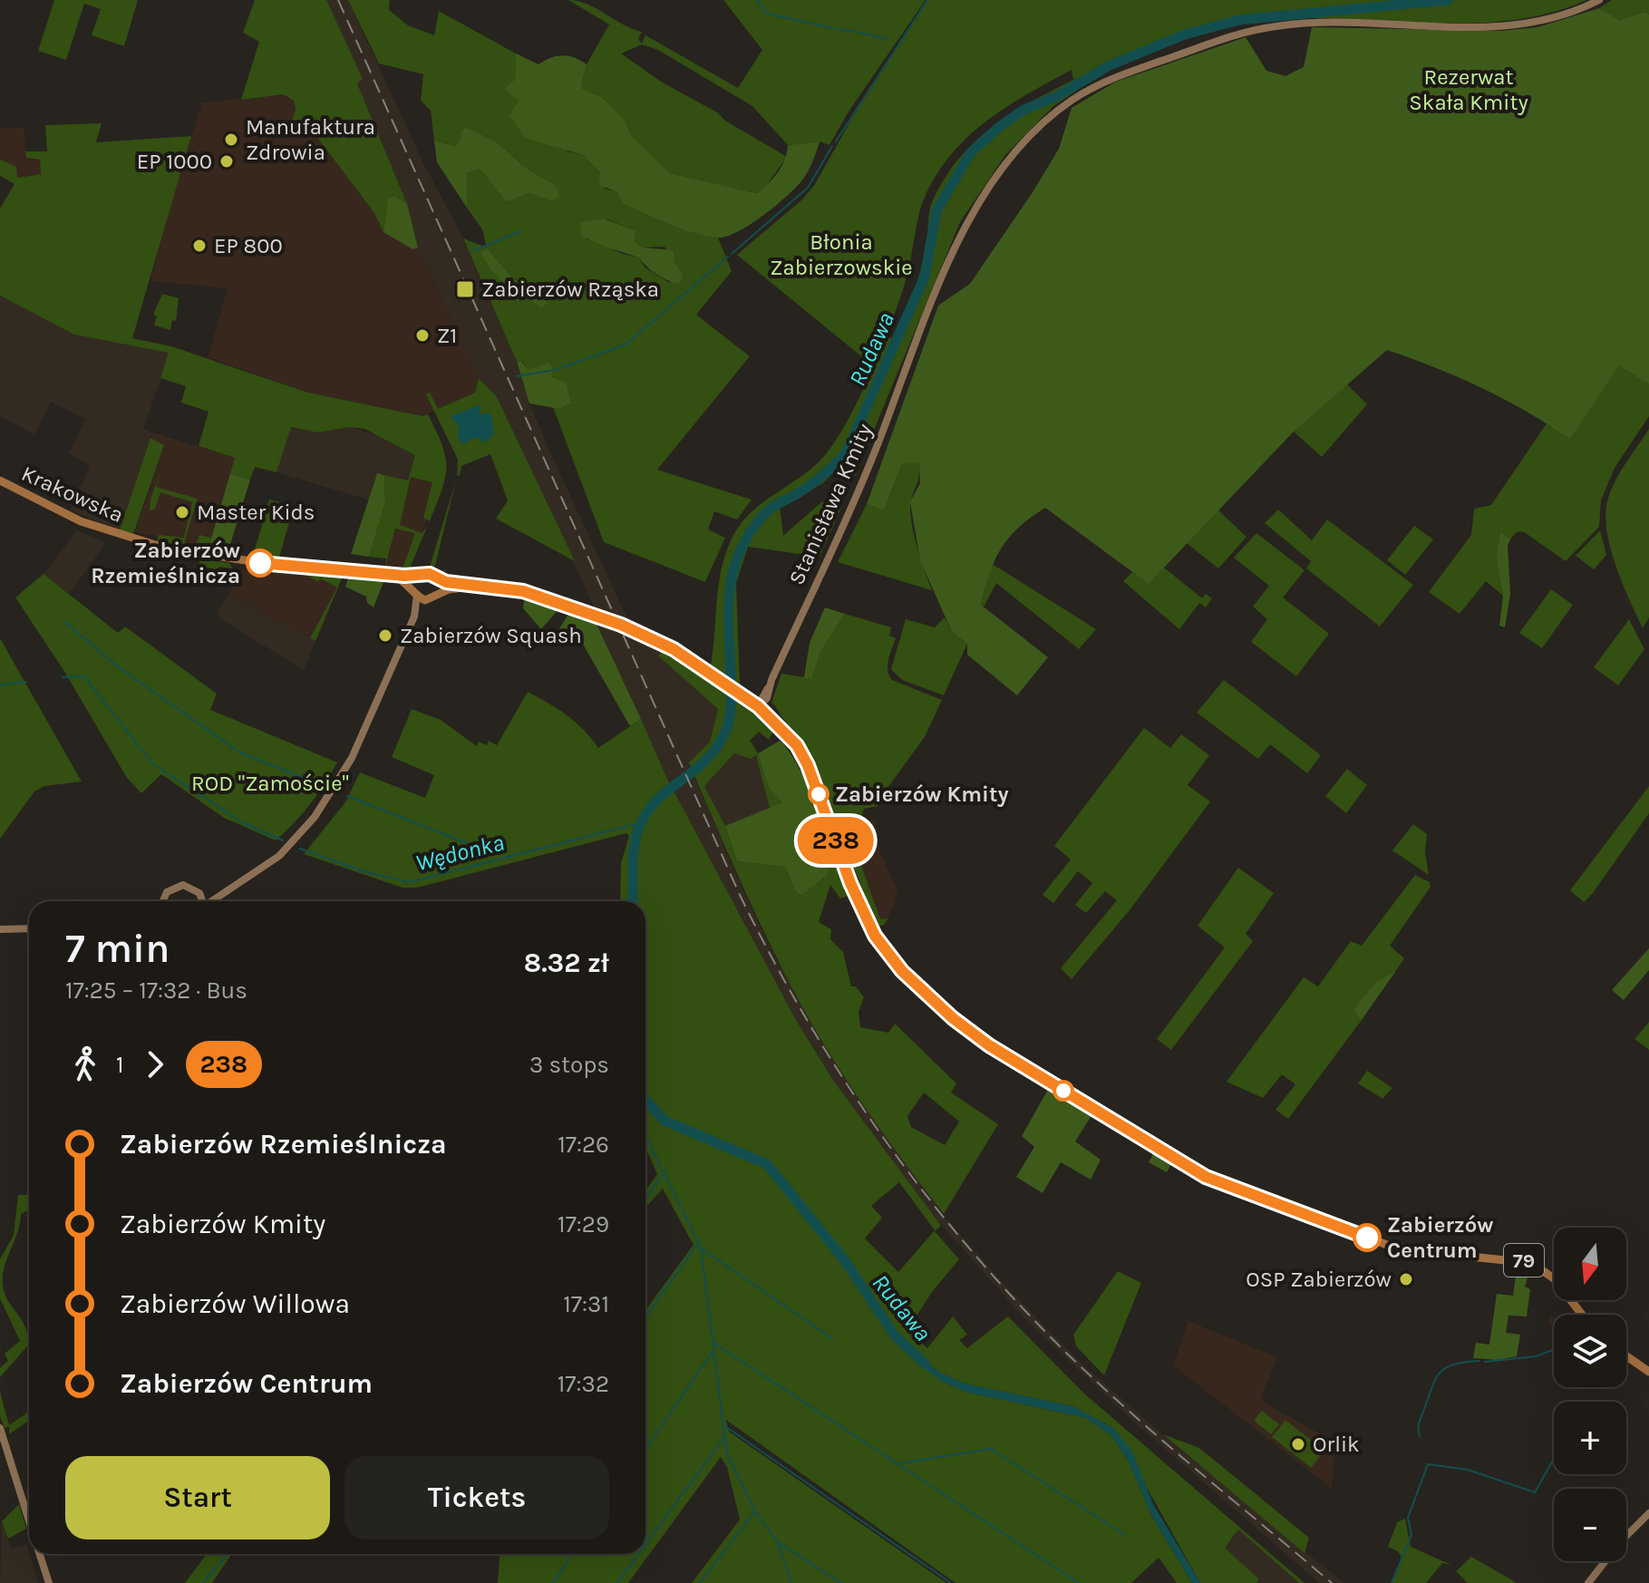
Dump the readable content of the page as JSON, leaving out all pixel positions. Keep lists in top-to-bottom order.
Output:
{
  "streets": {
    "main road": ["Krakowska", "Stanisława Kmity", "79"]
  },
  "crossings": [
    ["Stanisława Kmity", "79"]
  ],
  "water": ["Rudawa", "Wędonka"],
  "parks": ["Rezerwat Skała Kmity", "Błonia Zabierzowskie", "ROD \"Zamoście\""],
  "places": {
    "other": [
      "Manufaktura Zdrowia",
      "EP 1000",
      "EP 800",
      "Z1",
      "Master Kids",
      "Zabierzów Rzemieślnicza",
      "Zabierzów Squash",
      "Zabierzów Kmity",
      "Zabierzów Centrum",
      "OSP Zabierzów",
      "Orlik"
    ],
    "transit": ["Zabierzów Rząska"]
  },
  "lines": ["bus line 238"],
  "north": "bottom",
  "page": {
    "on_map": "238",
    "heading": ["7 min", "17:25 – 17:32 · Bus", "8.32 zł"],
    "legs": ["1", "238", "3 stops"],
    "list": [
      {
        "name": "Zabierzów Rzemieślnicza",
        "value": "17:26"
      },
      {
        "name": "Zabierzów Kmity",
        "value": "17:29"
      },
      {
        "name": "Zabierzów Willowa",
        "value": "17:31"
      },
      {
        "name": "Zabierzów Centrum",
        "value": "17:32"
      }
    ],
    "map_buttons": ["+", "−"],
    "buttons": ["Start", "Tickets"]
  }
}
